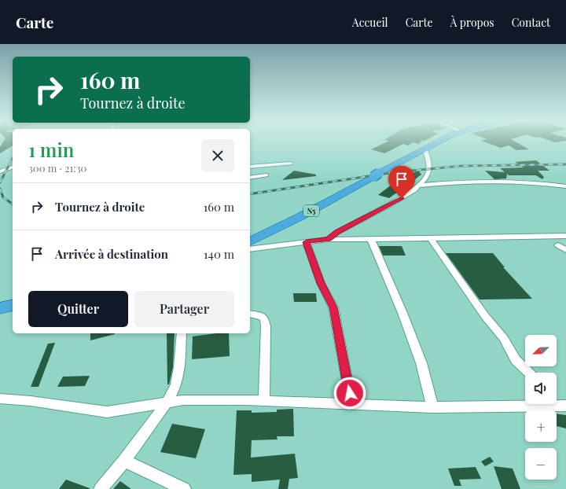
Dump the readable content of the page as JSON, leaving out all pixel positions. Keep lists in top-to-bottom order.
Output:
{
  "streets": {
    "highway": ["N5"]
  },
  "north": "bottom left",
  "page": {
    "header": "Carte",
    "nav": [
      "Accueil",
      "Carte",
      "À propos",
      "Contact"
    ],
    "turn": ["160 m", "Tournez à droite"],
    "heading": ["1 min", "300 m · 21:30"],
    "list": [
      {
        "name": "Tournez à droite",
        "value": "160 m"
      },
      {
        "name": "Arrivée à destination",
        "value": "140 m"
      }
    ],
    "buttons": ["Quitter", "Partager"],
    "map_buttons": ["+", "−"]
  }
}
